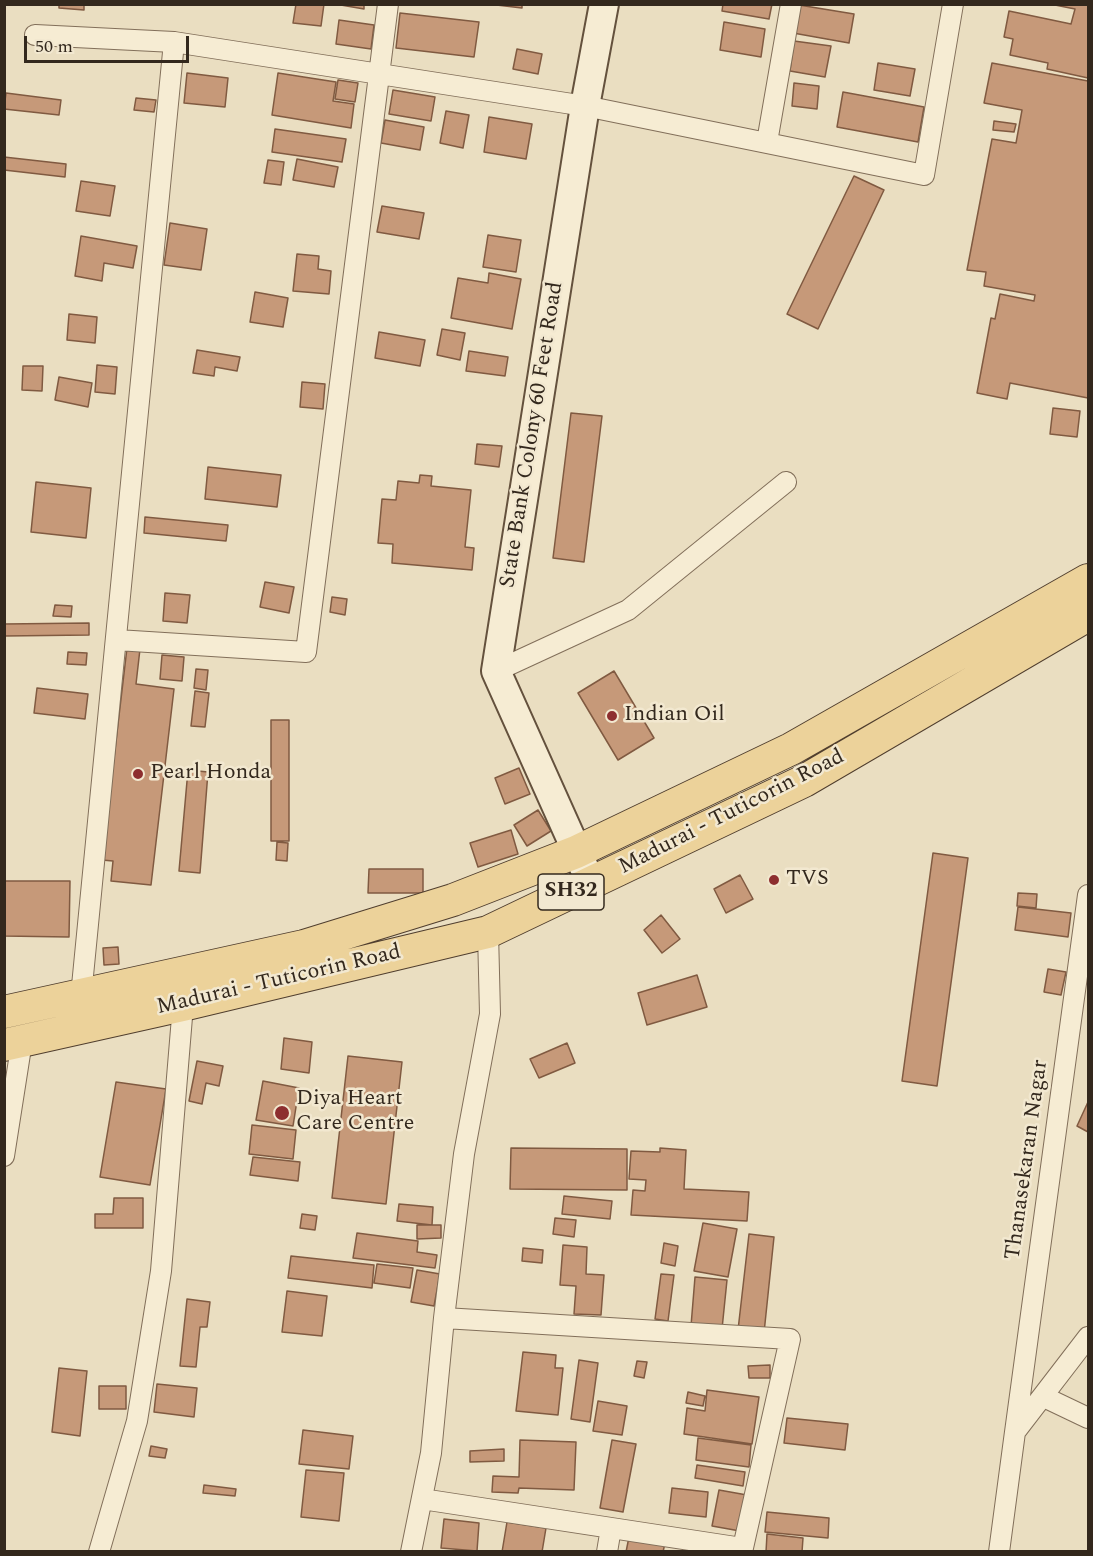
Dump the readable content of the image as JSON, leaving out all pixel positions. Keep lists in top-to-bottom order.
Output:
{
  "streets": {
    "main road": ["Madurai - Tuticorin Road", "SH32"],
    "street": ["State Bank Colony 60 Feet Road", "Thanasekaran Nagar"]
  },
  "places": [
    "Indian Oil",
    "Pearl Honda",
    "TVS",
    "Diya Heart Care Centre"
  ],
  "scale_bar": "50 m"
}
